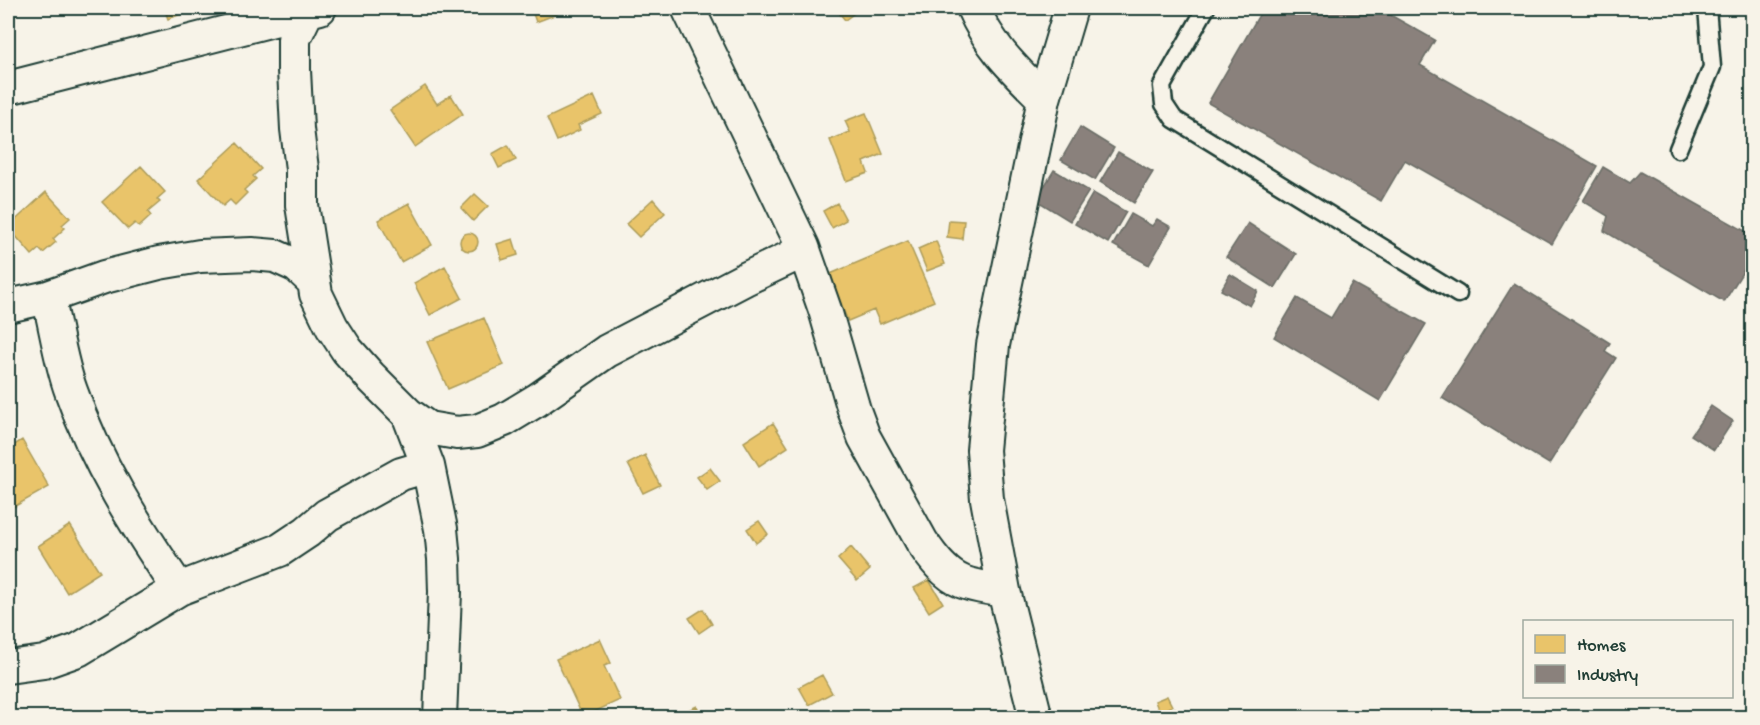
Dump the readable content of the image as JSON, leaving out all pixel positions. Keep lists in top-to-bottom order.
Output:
{
  "legend": ["Homes", "Industry"]
}
